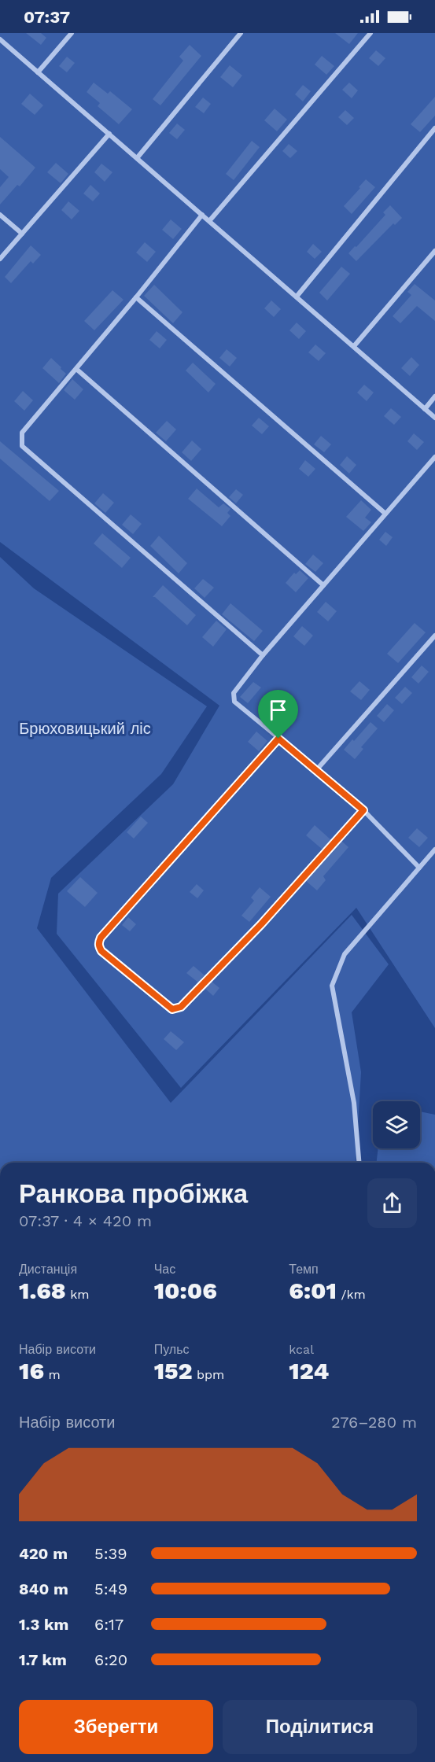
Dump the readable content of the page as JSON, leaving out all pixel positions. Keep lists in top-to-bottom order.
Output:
{
  "parks": ["Брюховицький ліс"],
  "page": {
    "status": "07:37",
    "heading": ["Ранкова пробіжка", "07:37 · 4 × 420 m"],
    "stats": [
      ["Дистанція", "1.68 km"],
      ["Час", "10:06"],
      ["Темп", "6:01 /km"],
      ["Набір висоти", "16 m"],
      ["Пульс", "152 bpm"],
      ["kcal", "124"]
    ],
    "chart": ["Набір висоти", "276–280 m"],
    "list": [
      {
        "name": "420 m",
        "note": "5:39"
      },
      {
        "name": "840 m",
        "note": "5:49"
      },
      {
        "name": "1.3 km",
        "note": "6:17"
      },
      {
        "name": "1.7 km",
        "note": "6:20"
      }
    ],
    "buttons": ["Зберегти", "Поділитися"]
  }
}
